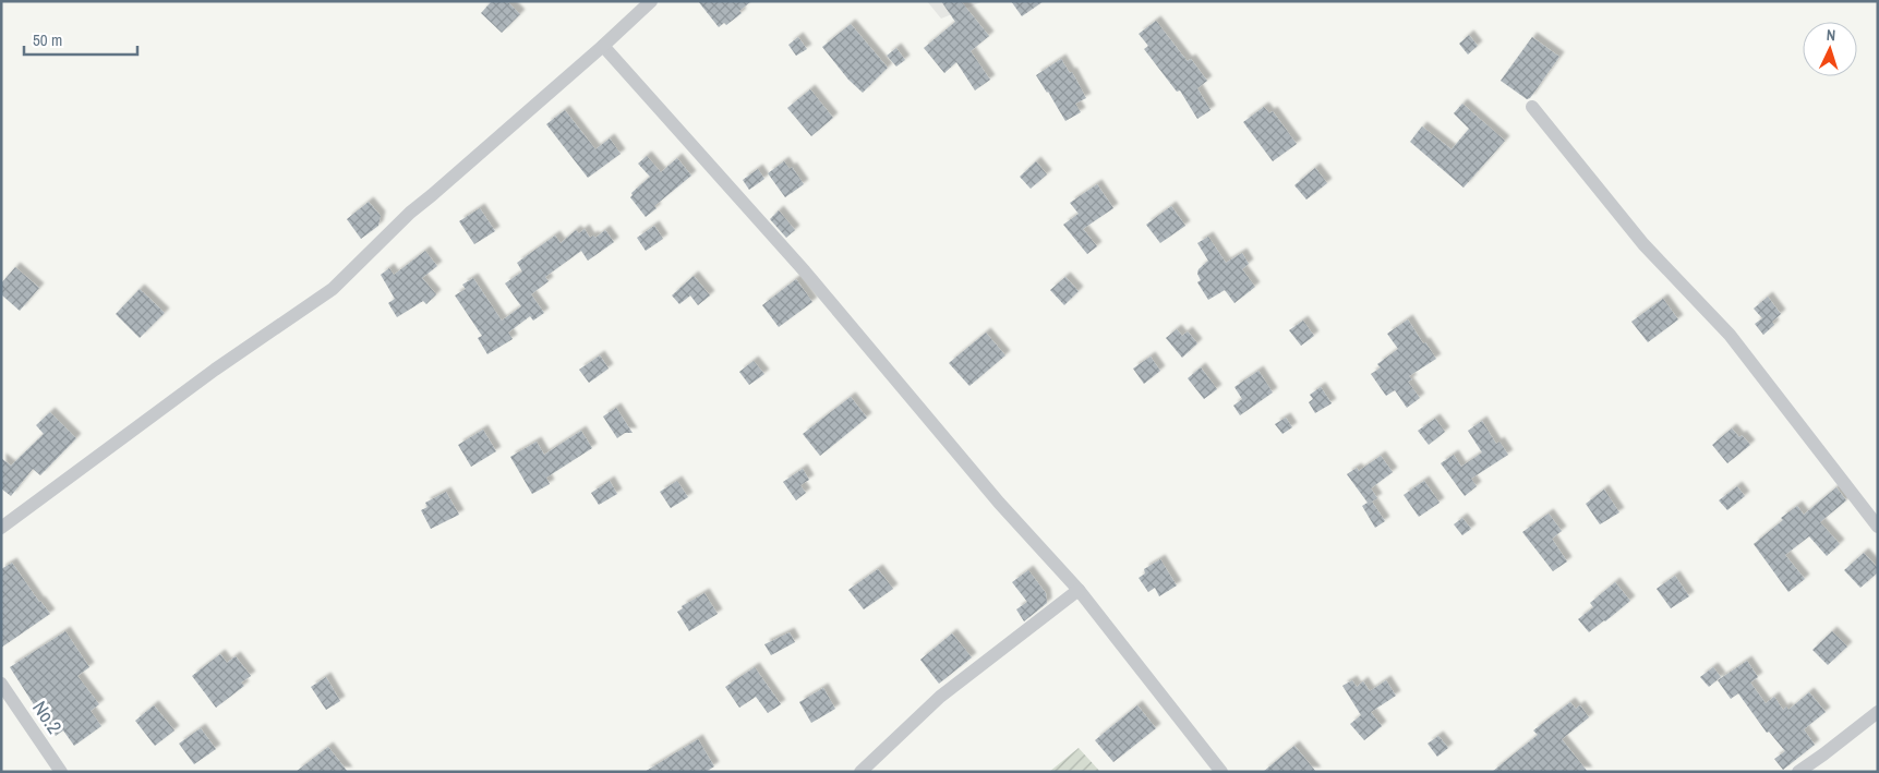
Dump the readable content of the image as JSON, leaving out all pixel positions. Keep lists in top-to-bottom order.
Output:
{
  "streets": {
    "street": ["No.2"]
  },
  "scale_bar": "50 m",
  "north": "top"
}
